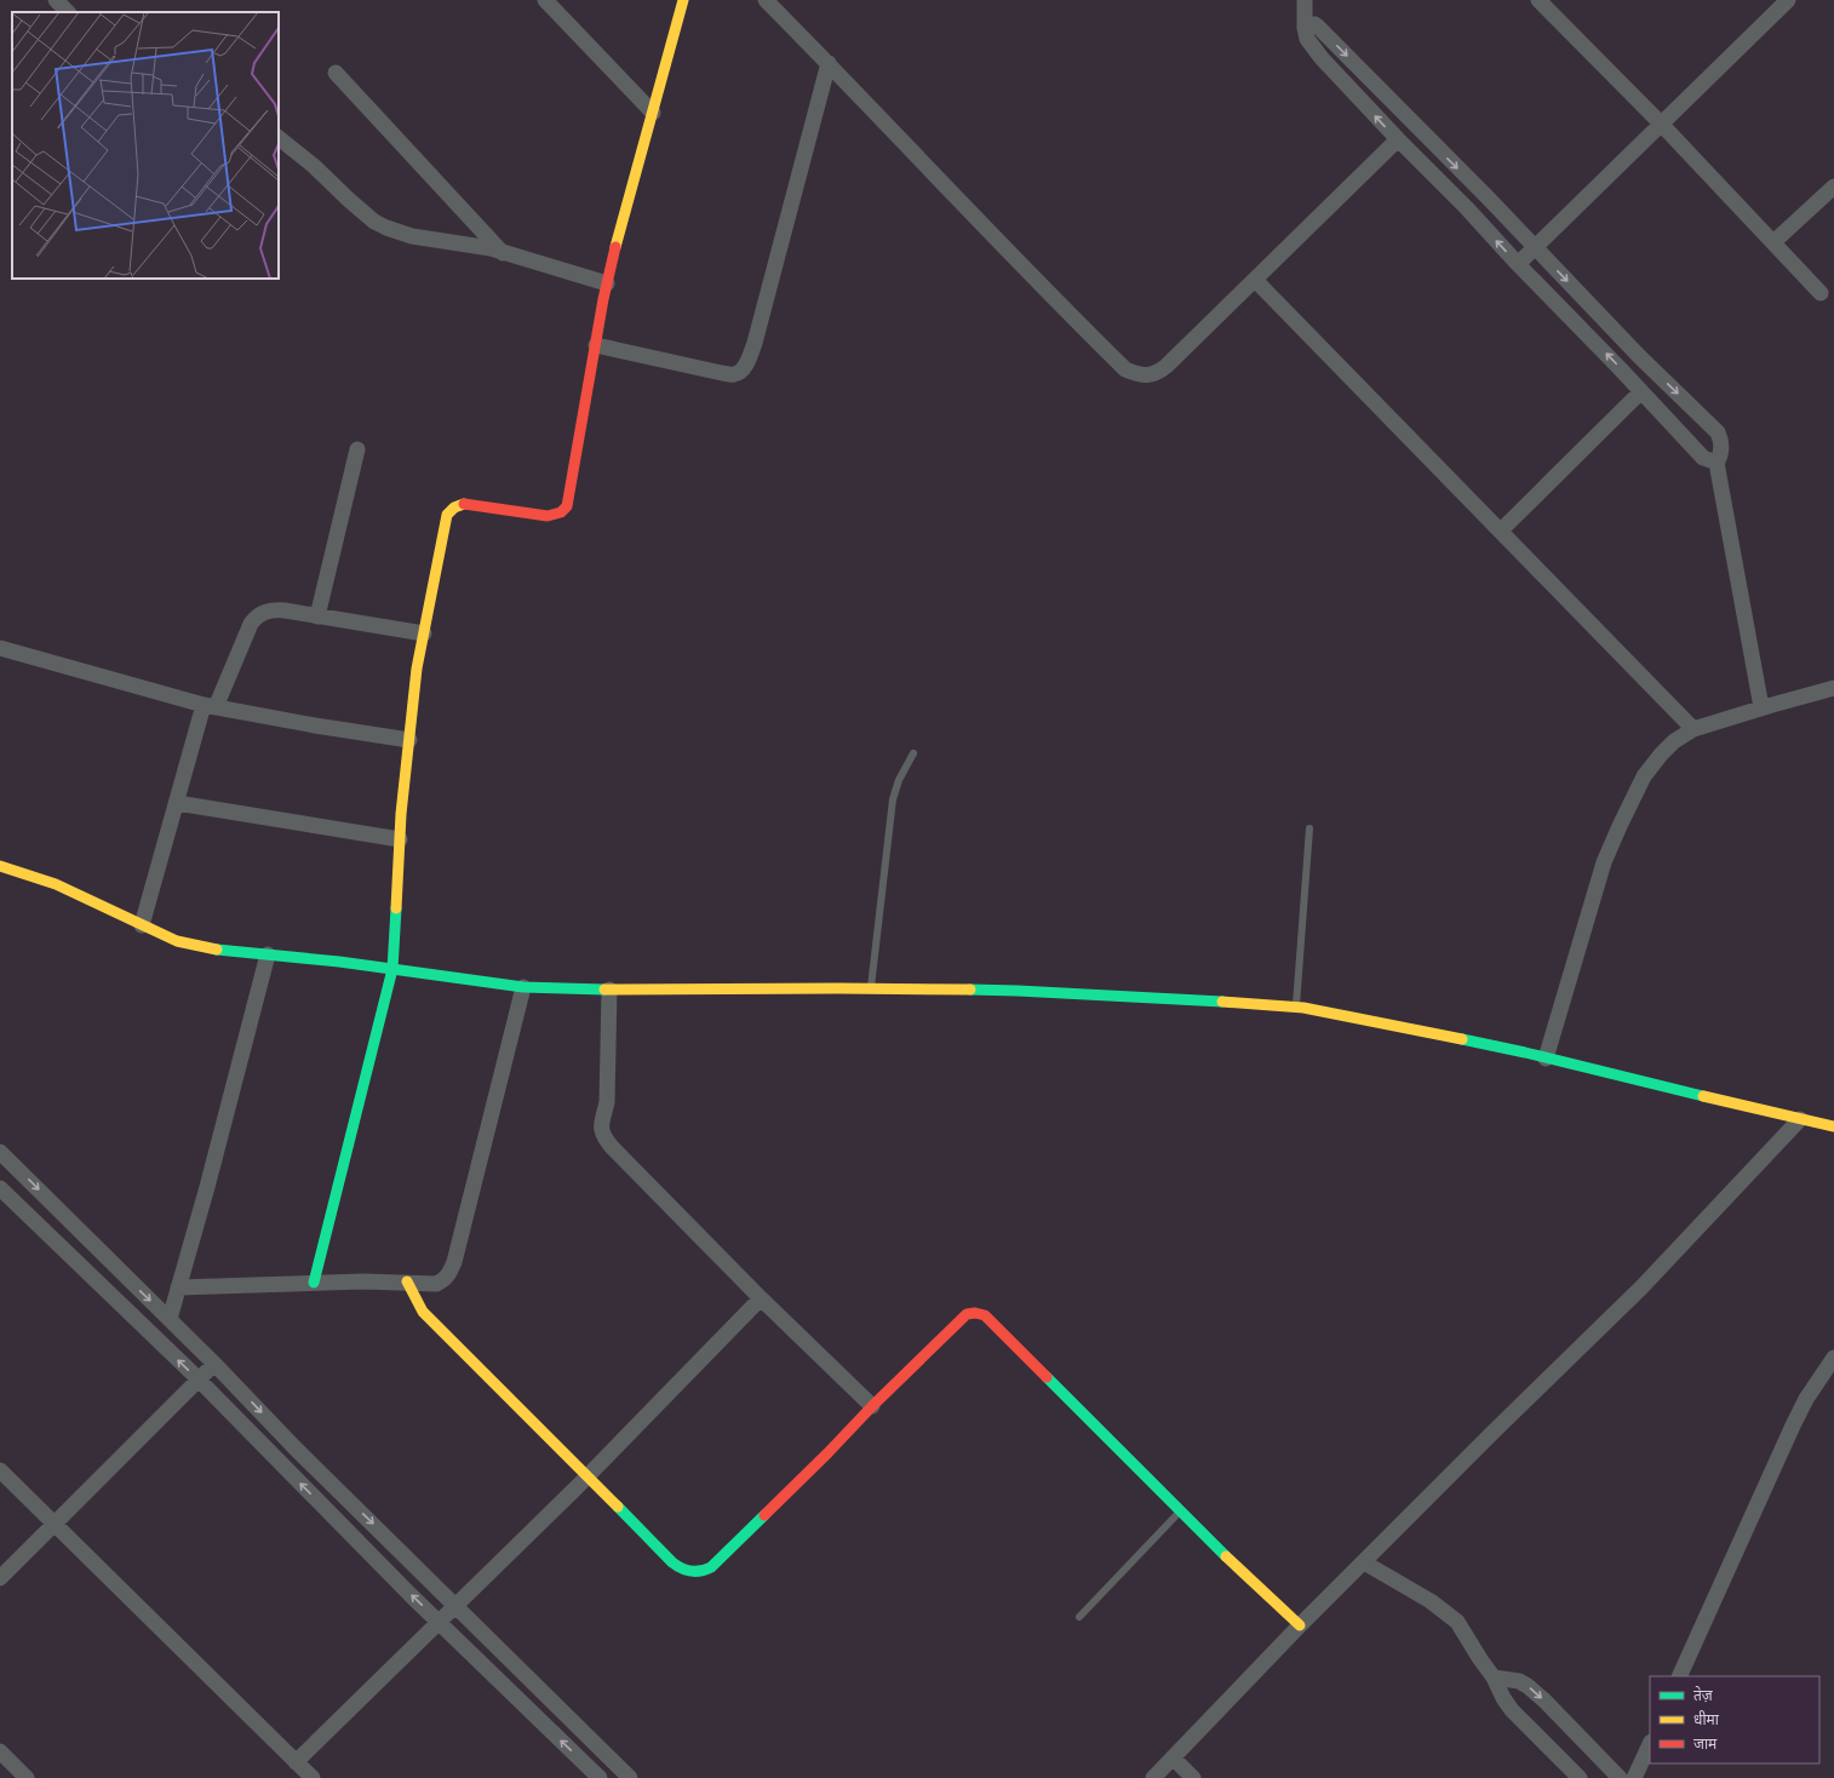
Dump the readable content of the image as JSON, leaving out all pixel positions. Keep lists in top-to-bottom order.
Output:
{
  "legend": ["तेज़", "धीमा", "जाम"]
}
